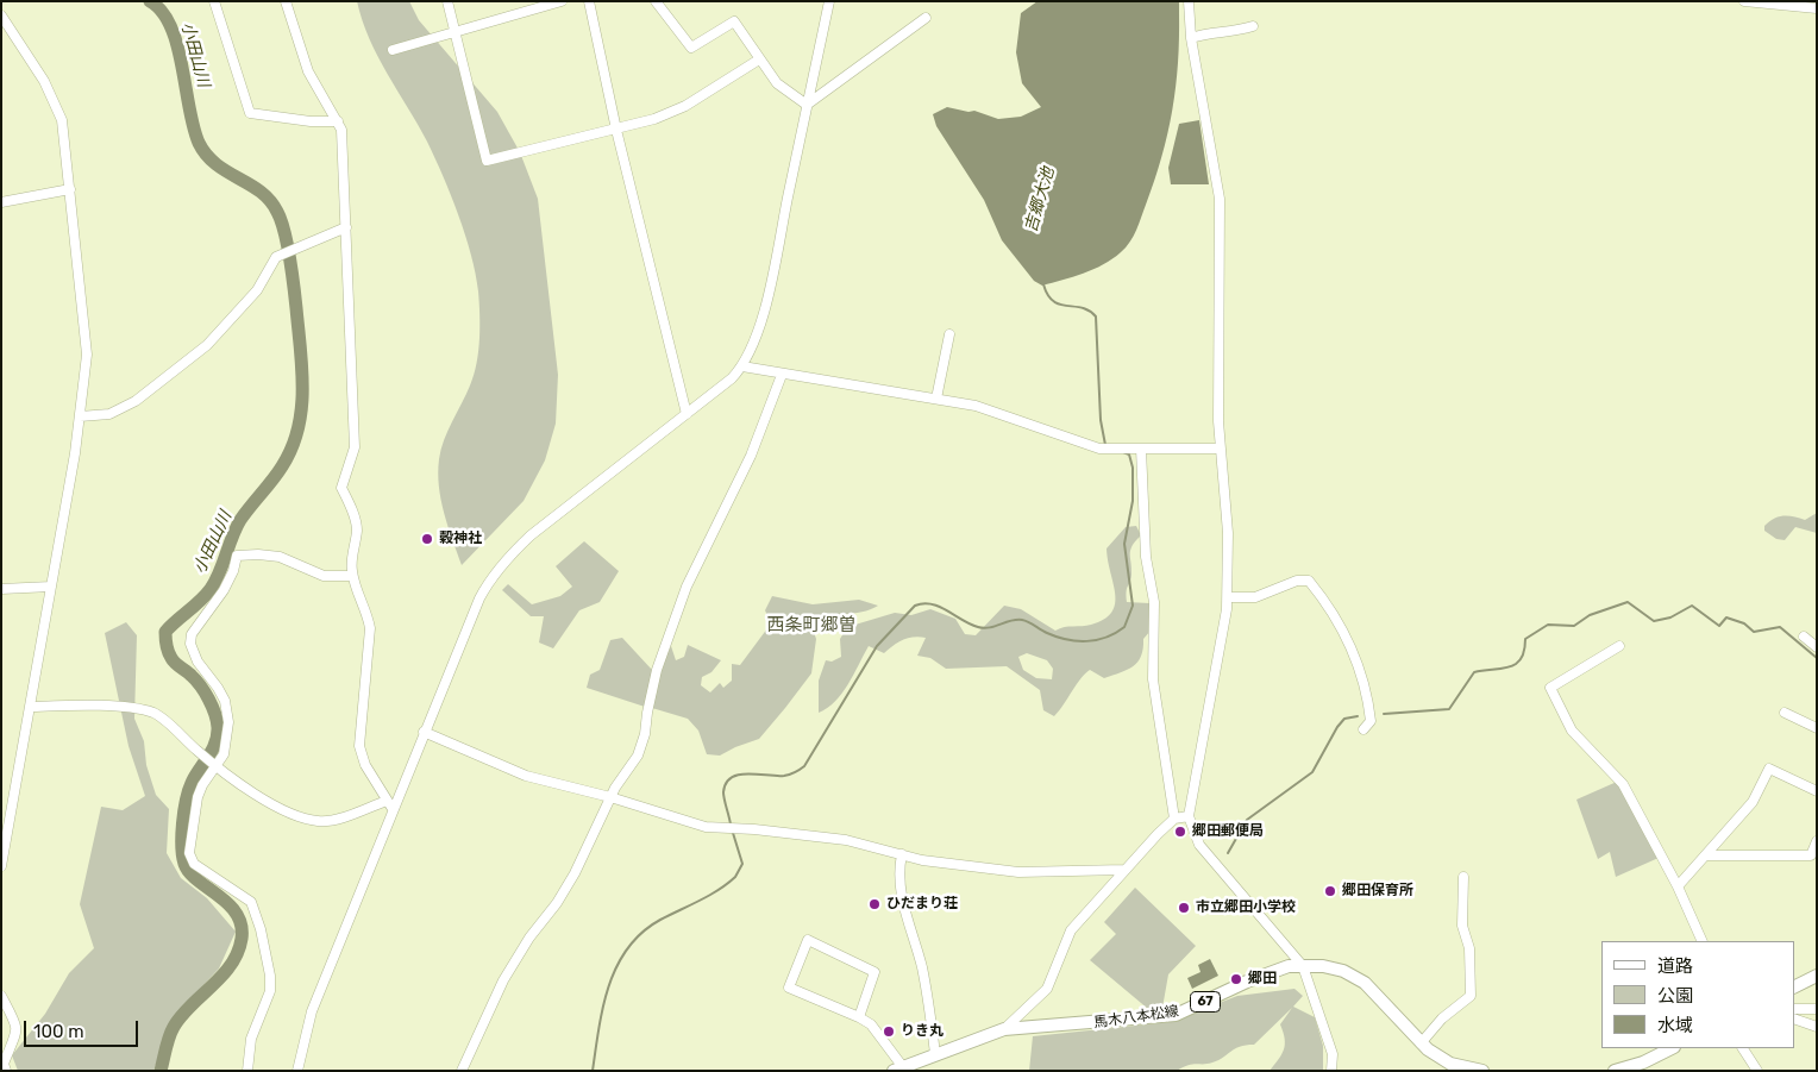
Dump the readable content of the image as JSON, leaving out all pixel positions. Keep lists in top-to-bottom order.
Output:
{
  "streets": {
    "main road": ["67", "馬木八本松線"]
  },
  "districts": ["西条町郷曽"],
  "water": ["小田山川", "吉郷大池"],
  "places": [
    "穀神社",
    "郷田郵便局",
    "郷田保育所",
    "ひだまり荘",
    "市立郷田小学校",
    "郷田",
    "りき丸"
  ],
  "legend": ["道路", "公園", "水域"],
  "scale_bar": "100 m"
}
